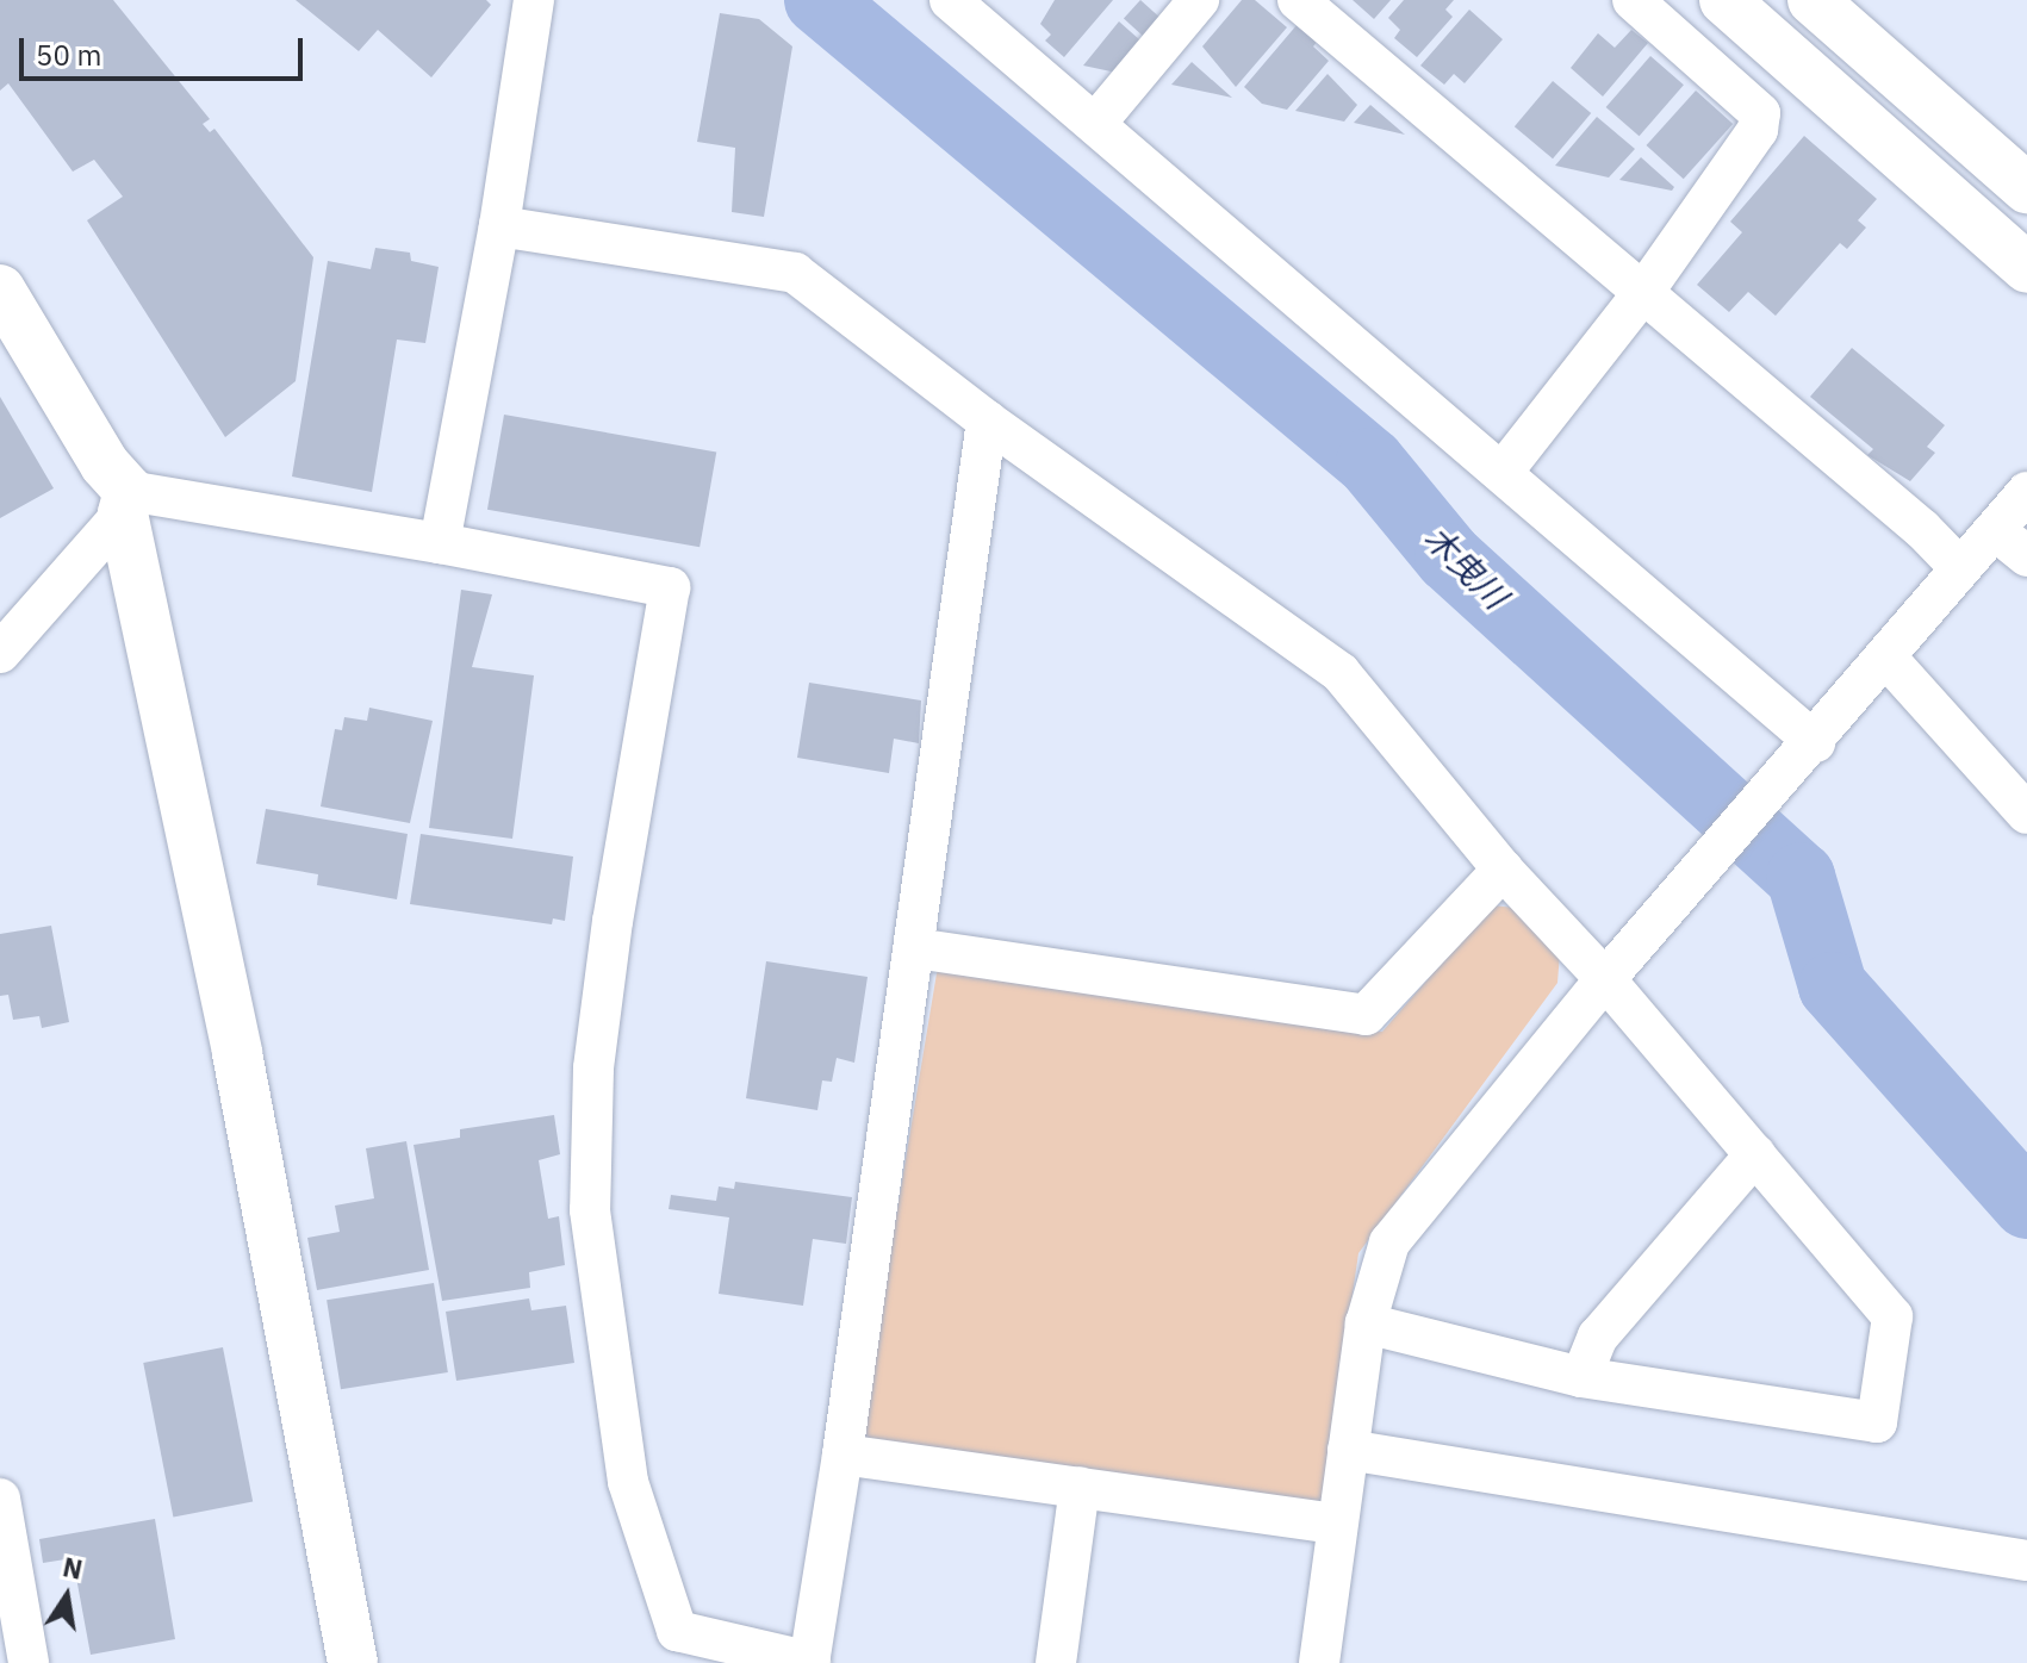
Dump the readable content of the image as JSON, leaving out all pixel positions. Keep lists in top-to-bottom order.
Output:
{
  "water": ["木曳川"],
  "scale_bar": "50 m",
  "north": "top"
}
